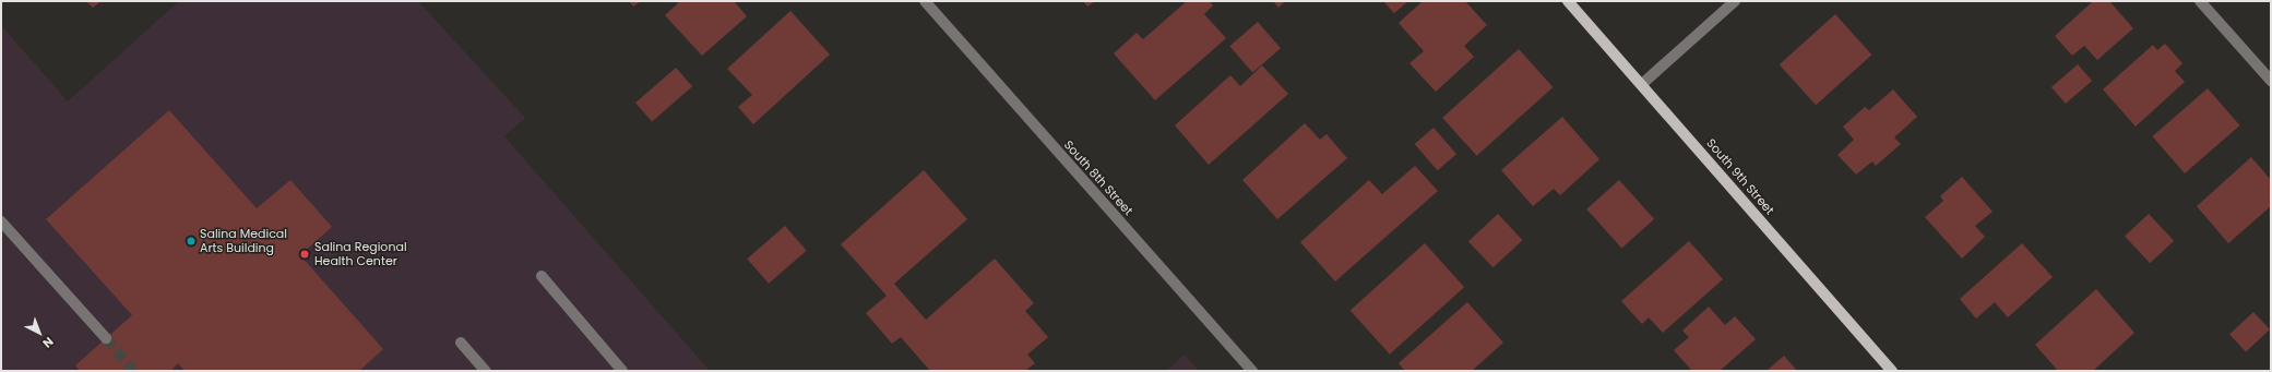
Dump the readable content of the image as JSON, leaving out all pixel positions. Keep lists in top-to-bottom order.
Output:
{
  "streets": {
    "main road": ["South 9th Street"],
    "street": ["South 8th Street"]
  },
  "places": ["Salina Medical Arts Building", "Salina Regional Health Center"],
  "north": "bottom right"
}
